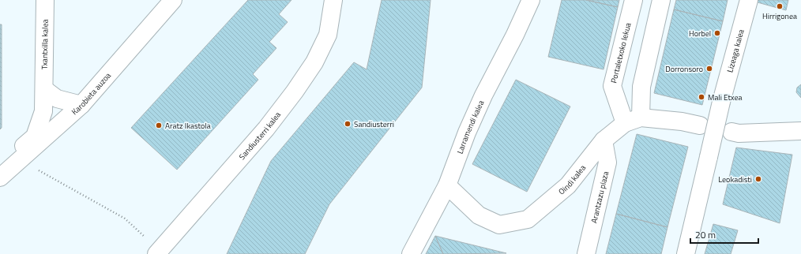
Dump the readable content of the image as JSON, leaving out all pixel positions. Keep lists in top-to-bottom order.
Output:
{
  "streets": {
    "street": [
      "Txantxilla kalea",
      "Lizeaga kalea",
      "Portaletxoko lekua",
      "Karobieta auzoa",
      "Larramendi kalea",
      "Sandiusterri kalea",
      "Oindi kalea",
      "Arantzazu plaza"
    ]
  },
  "crossings": [
    ["Portaletxoko lekua", "Oindi kalea"],
    ["Larramendi kalea", "Oindi kalea"],
    ["Oindi kalea", "Arantzazu plaza"]
  ],
  "places": [
    "Hirrigonea",
    "Horbel",
    "Dorronsoro",
    "Mali Etxea",
    "Sandiusterri",
    "Aratz Ikastola",
    "Leokadisti"
  ],
  "scale_bar": "20 m"
}
